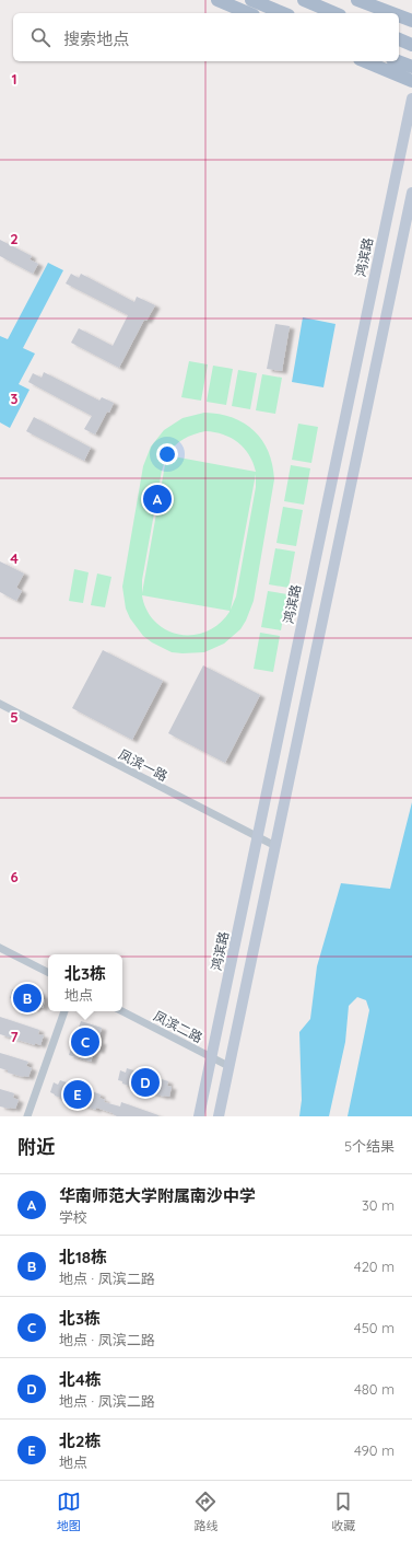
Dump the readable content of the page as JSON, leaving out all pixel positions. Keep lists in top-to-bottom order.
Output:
{
  "streets": {
    "street": ["鸿滨路", "凤滨一路", "凤滨二路"]
  },
  "crossings": [
    ["鸿滨路", "凤滨一路"],
    ["鸿滨路", "凤滨二路"]
  ],
  "page": {
    "search": "搜索地点",
    "pins": [
      "A",
      "B",
      "C",
      "D",
      "E"
    ],
    "popup": ["北3栋", "地点"],
    "heading": ["附近", "5个结果"],
    "list": [
      {
        "mark": "A",
        "name": "华南师范大学附属南沙中学",
        "note": "学校",
        "value": "30 m"
      },
      {
        "mark": "B",
        "name": "北18栋",
        "note": "地点 · 凤滨二路",
        "value": "420 m"
      },
      {
        "mark": "C",
        "name": "北3栋",
        "note": "地点 · 凤滨二路",
        "value": "450 m"
      },
      {
        "mark": "D",
        "name": "北4栋",
        "note": "地点 · 凤滨二路",
        "value": "480 m"
      },
      {
        "mark": "E",
        "name": "北2栋",
        "note": "地点",
        "value": "490 m"
      }
    ],
    "nav": ["地图", "路线", "收藏"]
  },
  "grid": {
    "rows": [
      "1",
      "2",
      "3",
      "4",
      "5",
      "6",
      "7"
    ]
  }
}
